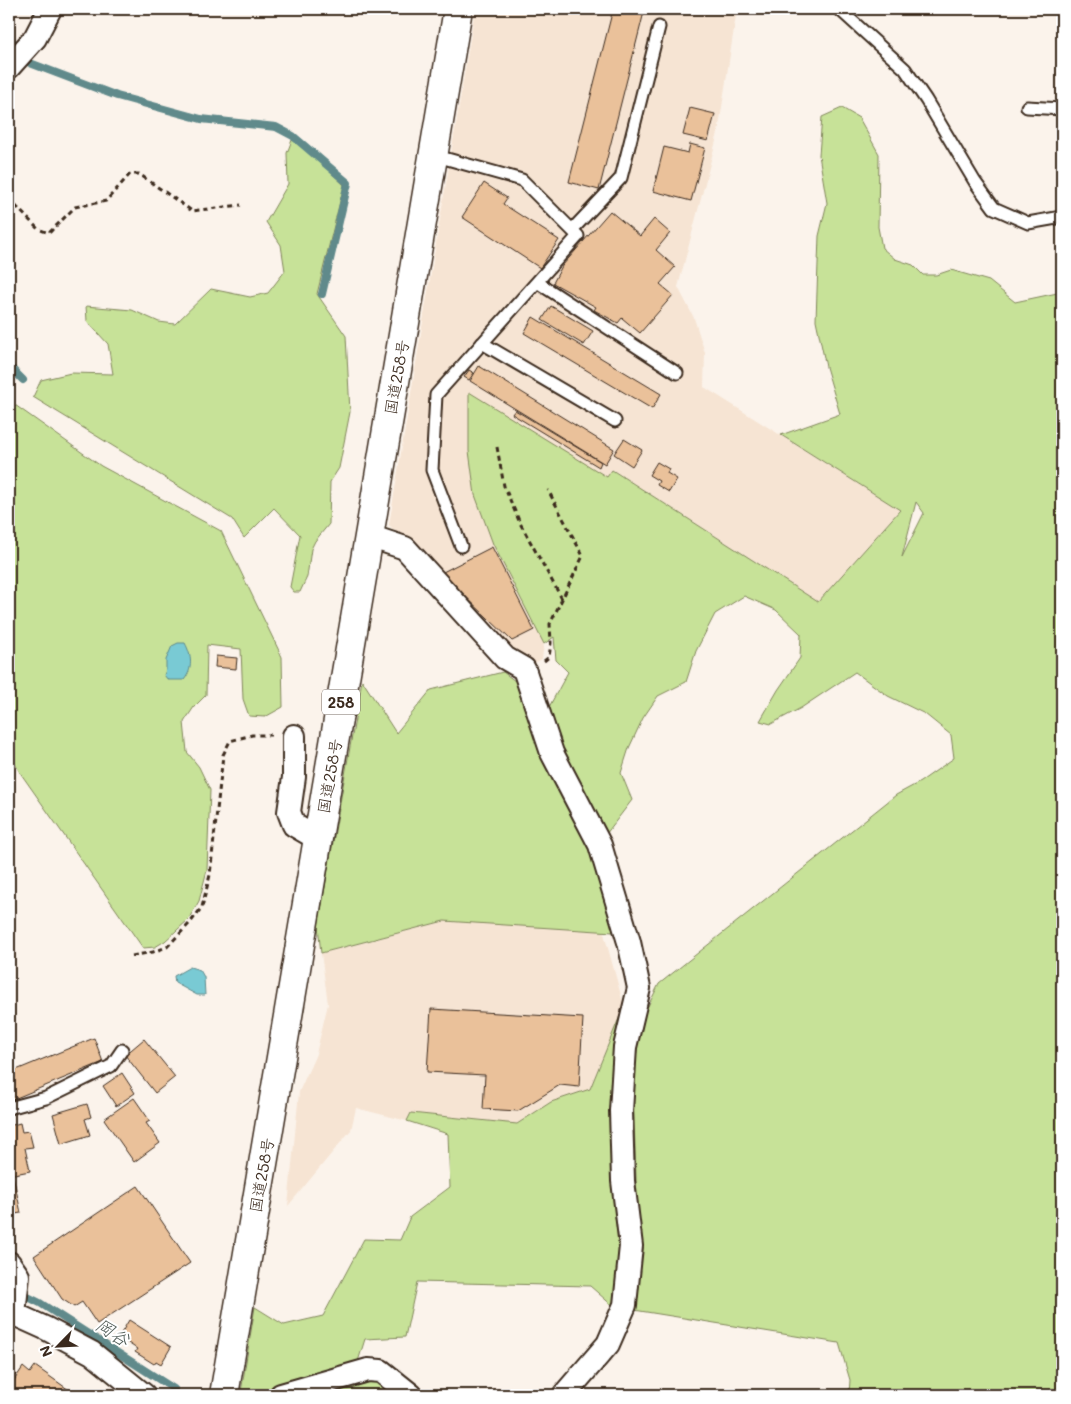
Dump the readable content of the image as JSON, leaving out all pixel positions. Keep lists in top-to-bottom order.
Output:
{
  "streets": {
    "highway": ["国道258号", "258"]
  },
  "water": ["岡谷"],
  "north": "bottom left"
}
